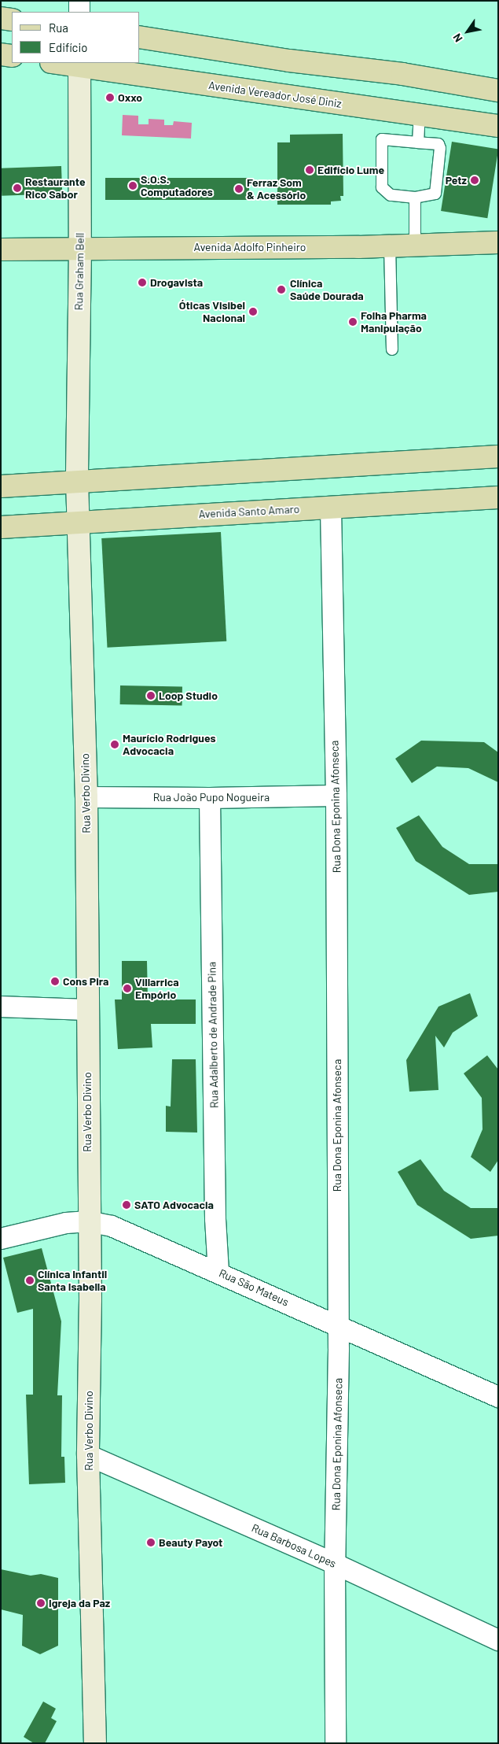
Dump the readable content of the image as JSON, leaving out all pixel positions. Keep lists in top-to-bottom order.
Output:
{
  "streets": {
    "main road": ["Avenida Vereador José Diniz", "Avenida Adolfo Pinheiro", "Avenida Santo Amaro"],
    "street": [
      "Rua Graham Bell",
      "Rua Verbo Divino",
      "Rua João Pupo Nogueira",
      "Rua Dona Eponina Afonseca",
      "Rua Adalberto de Andrade Pina",
      "Rua São Mateus",
      "Rua Barbosa Lopes"
    ]
  },
  "crossings": [
    ["Avenida Vereador José Diniz", "Rua Graham Bell"],
    ["Avenida Adolfo Pinheiro", "Rua Graham Bell"],
    ["Rua Graham Bell", "Rua Verbo Divino"],
    ["Avenida Santo Amaro", "Rua Verbo Divino"],
    ["Avenida Santo Amaro", "Rua Dona Eponina Afonseca"],
    ["Rua Verbo Divino", "Rua João Pupo Nogueira"],
    ["Rua Verbo Divino", "Rua São Mateus"],
    ["Rua Verbo Divino", "Rua Barbosa Lopes"],
    ["Rua João Pupo Nogueira", "Rua Dona Eponina Afonseca"],
    ["Rua João Pupo Nogueira", "Rua Adalberto de Andrade Pina"],
    ["Rua Dona Eponina Afonseca", "Rua São Mateus"],
    ["Rua Dona Eponina Afonseca", "Rua Barbosa Lopes"],
    ["Rua Adalberto de Andrade Pina", "Rua São Mateus"]
  ],
  "places": [
    "Oxxo",
    "Edifício Lume",
    "Petz",
    "S.O.S. Computadores",
    "Restaurante Rico Sabor",
    "Ferraz Som & Acessório",
    "Drogavista",
    "Clínica Saúde Dourada",
    "Óticas Visibel Nacional",
    "Folha Pharma Manipulação",
    "Loop Studio",
    "Maurício Rodrigues Advocacia",
    "Cons Pira",
    "Villarrica Empório",
    "SATO Advocacia",
    "Clínica Infantil Santa Isabella",
    "Beauty Payot",
    "Igreja da Paz"
  ],
  "legend": ["Rua", "Edifício"],
  "north": "bottom left"
}
